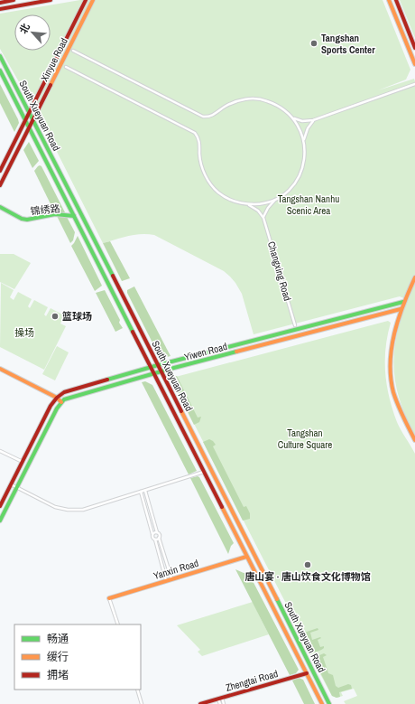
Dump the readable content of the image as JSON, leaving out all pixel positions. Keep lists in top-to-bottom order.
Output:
{
  "streets": {
    "main road": [
      "Xinyue Road",
      "South Xueyuan Road",
      "锦绣路",
      "Yiwen Road",
      "Yanxin Road",
      "Zhengtai Road"
    ],
    "street": ["Changxing Road"]
  },
  "crossings": [
    ["Xinyue Road", "South Xueyuan Road"],
    ["South Xueyuan Road", "锦绣路"],
    ["South Xueyuan Road", "Yiwen Road"],
    ["South Xueyuan Road", "Yanxin Road"],
    ["South Xueyuan Road", "Zhengtai Road"]
  ],
  "parks": ["Tangshan Nanhu Scenic Area", "操场", "Tangshan Culture Square"],
  "places": ["Tangshan Sports Center", "篮球场", "唐山宴 · 唐山饮食文化博物馆"],
  "legend": ["畅通", "缓行", "拥堵"],
  "north": "top left"
}
